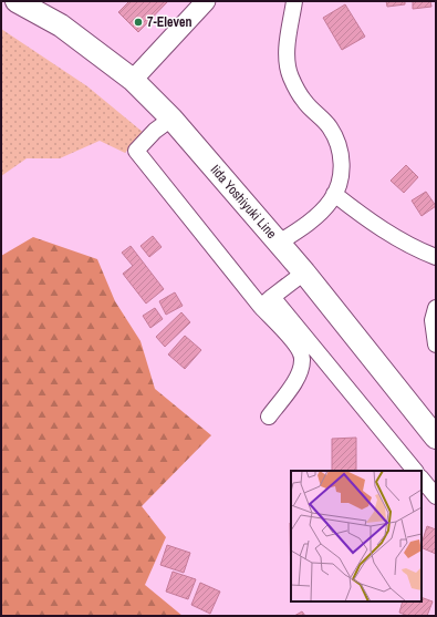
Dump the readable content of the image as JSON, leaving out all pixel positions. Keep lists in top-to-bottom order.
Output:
{
  "streets": {
    "main road": ["Iida Yoshiyuki Line"]
  },
  "places": ["7-Eleven"]
}
